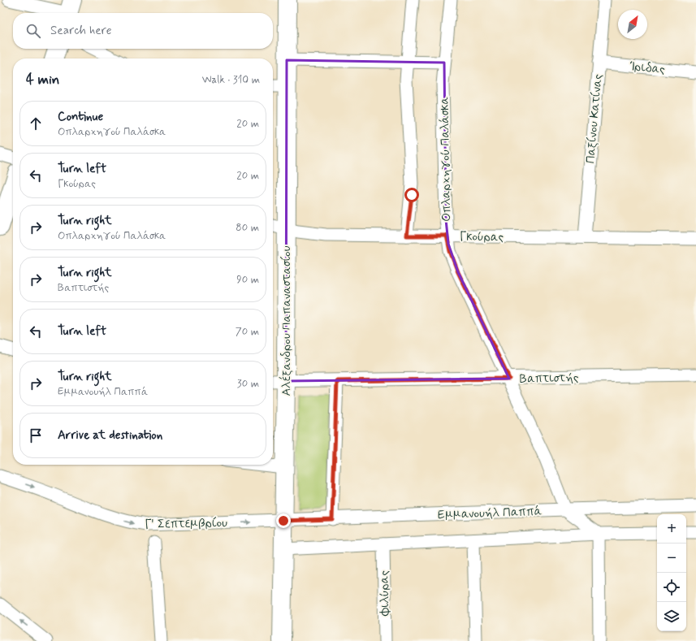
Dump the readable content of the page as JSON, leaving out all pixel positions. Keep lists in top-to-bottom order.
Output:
{
  "streets": {
    "main road": ["Αλέξανδρου Παπαναστασίου"],
    "street": [
      "Ίριδας",
      "Παξίνου Κατίνας",
      "Οπλαρχηγού Παλάσκα",
      "Γκούρας",
      "Βαπτιστής",
      "Εμμανουήλ Παππά",
      "Γ' Σεπτεμβρίου",
      "Φιλύρας"
    ]
  },
  "crossings": [
    ["Ίριδας", "Παξίνου Κατίνας"],
    ["Παξίνου Κατίνας", "Γκούρας"],
    ["Οπλαρχηγού Παλάσκα", "Γκούρας"],
    ["Οπλαρχηγού Παλάσκα", "Βαπτιστής"],
    ["Οπλαρχηγού Παλάσκα", "Εμμανουήλ Παππά"],
    ["Γκούρας", "Αλέξανδρου Παπαναστασίου"],
    ["Αλέξανδρου Παπαναστασίου", "Βαπτιστής"],
    ["Αλέξανδρου Παπαναστασίου", "Εμμανουήλ Παππά"],
    ["Αλέξανδρου Παπαναστασίου", "Γ' Σεπτεμβρίου"],
    ["Εμμανουήλ Παππά", "Γ' Σεπτεμβρίου"]
  ],
  "one_way": ["Γ' Σεπτεμβρίου"],
  "north": "top right",
  "page": {
    "search": "Search here",
    "heading": ["4 min", "Walk · 310 m"],
    "list": [
      ["Continue", "Οπλαρχηγού Παλάσκα", "20 m"],
      ["Turn left", "Γκούρας", "20 m"],
      ["Turn right", "Οπλαρχηγού Παλάσκα", "80 m"],
      ["Turn right", "Βαπτιστής", "90 m"],
      ["Turn left", "70 m"],
      ["Turn right", "Εμμανουήλ Παππά", "30 m"],
      "Arrive at destination"
    ],
    "map_buttons": ["+", "−"]
  }
}
